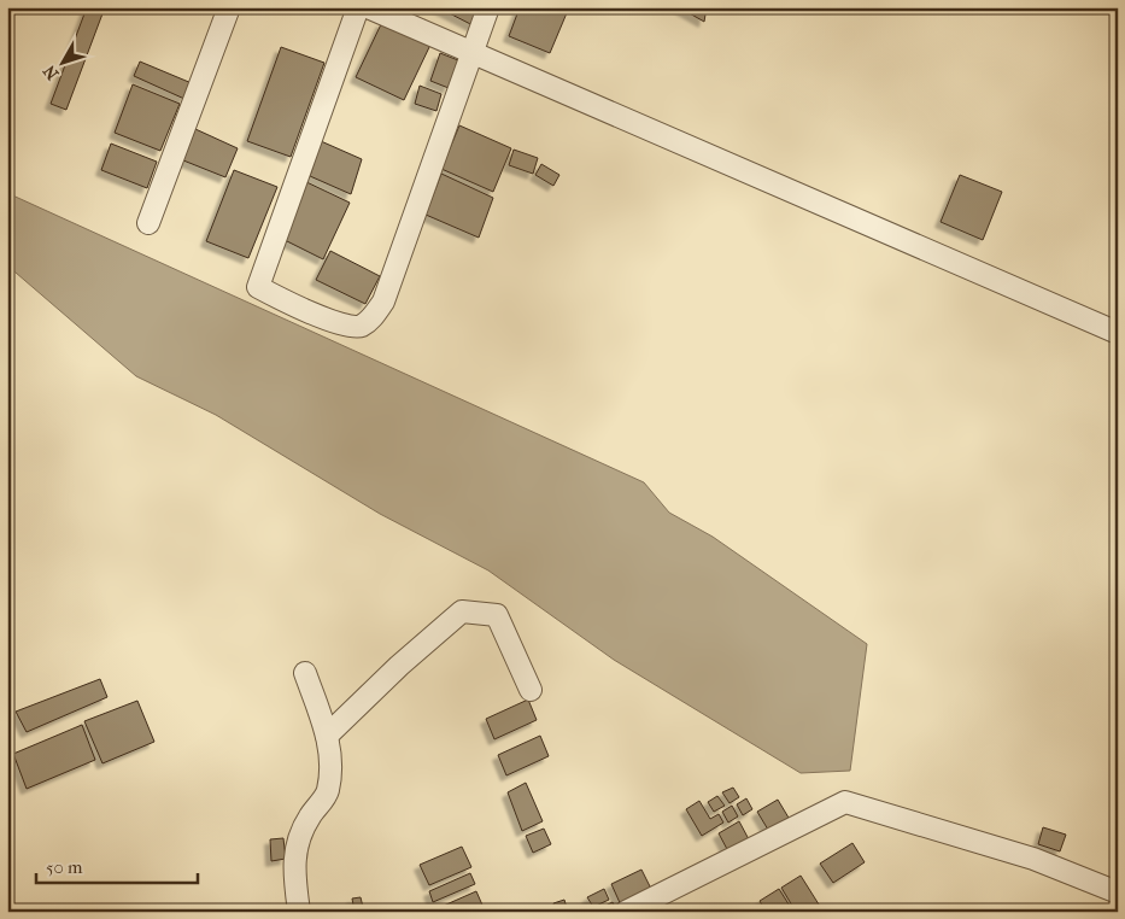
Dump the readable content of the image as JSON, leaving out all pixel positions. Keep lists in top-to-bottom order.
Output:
{
  "scale_bar": "50 m",
  "north": "bottom left"
}
